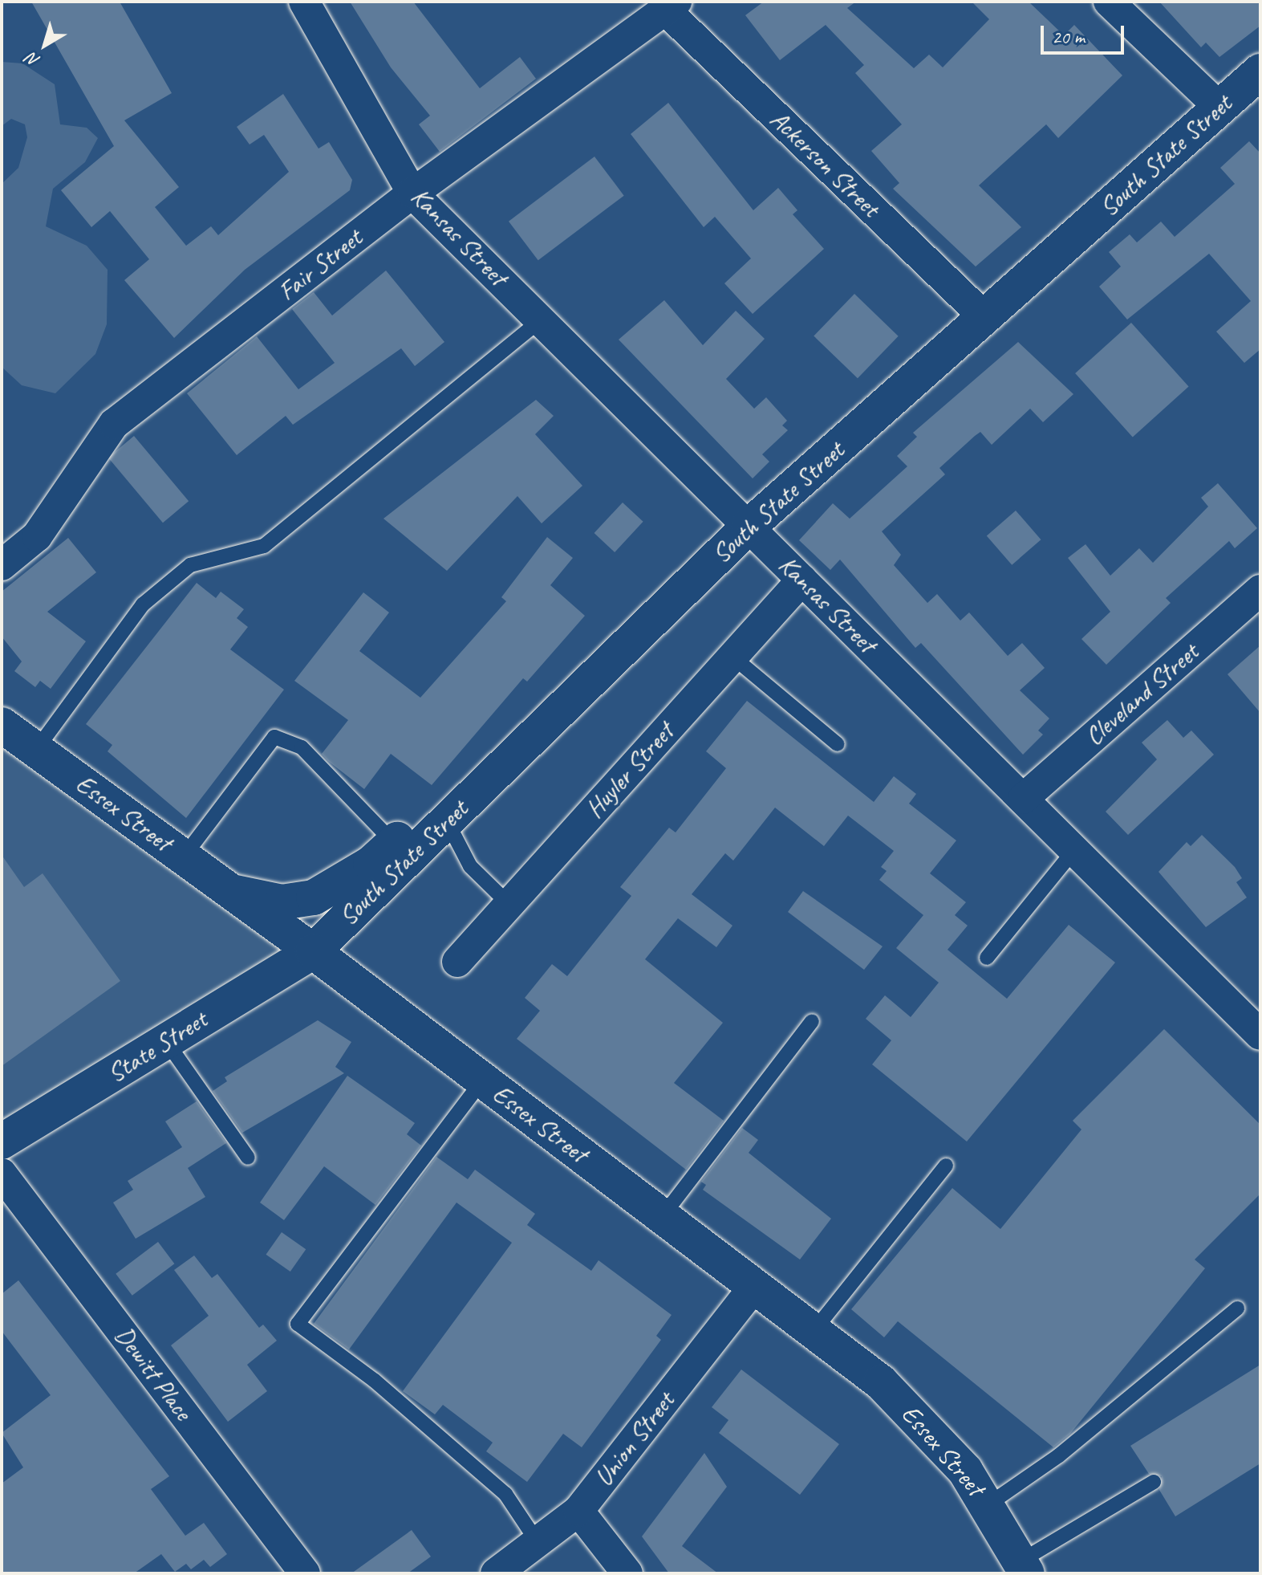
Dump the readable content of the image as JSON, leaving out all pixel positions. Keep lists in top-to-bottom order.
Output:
{
  "streets": {
    "street": [
      "South State Street",
      "Ackerson Street",
      "Kansas Street",
      "Fair Street",
      "Cleveland Street",
      "Huyler Street",
      "Essex Street",
      "State Street",
      "Dewitt Place",
      "Union Street"
    ]
  },
  "crossings": [
    ["South State Street", "Ackerson Street"],
    ["South State Street", "Kansas Street"],
    ["South State Street", "Essex Street"],
    ["South State Street", "State Street"],
    ["Ackerson Street", "Fair Street"],
    ["Kansas Street", "Fair Street"],
    ["Kansas Street", "Cleveland Street"],
    ["Kansas Street", "Huyler Street"],
    ["Essex Street", "State Street"],
    ["Essex Street", "Union Street"]
  ],
  "scale_bar": "20 m",
  "north": "bottom left"
}
